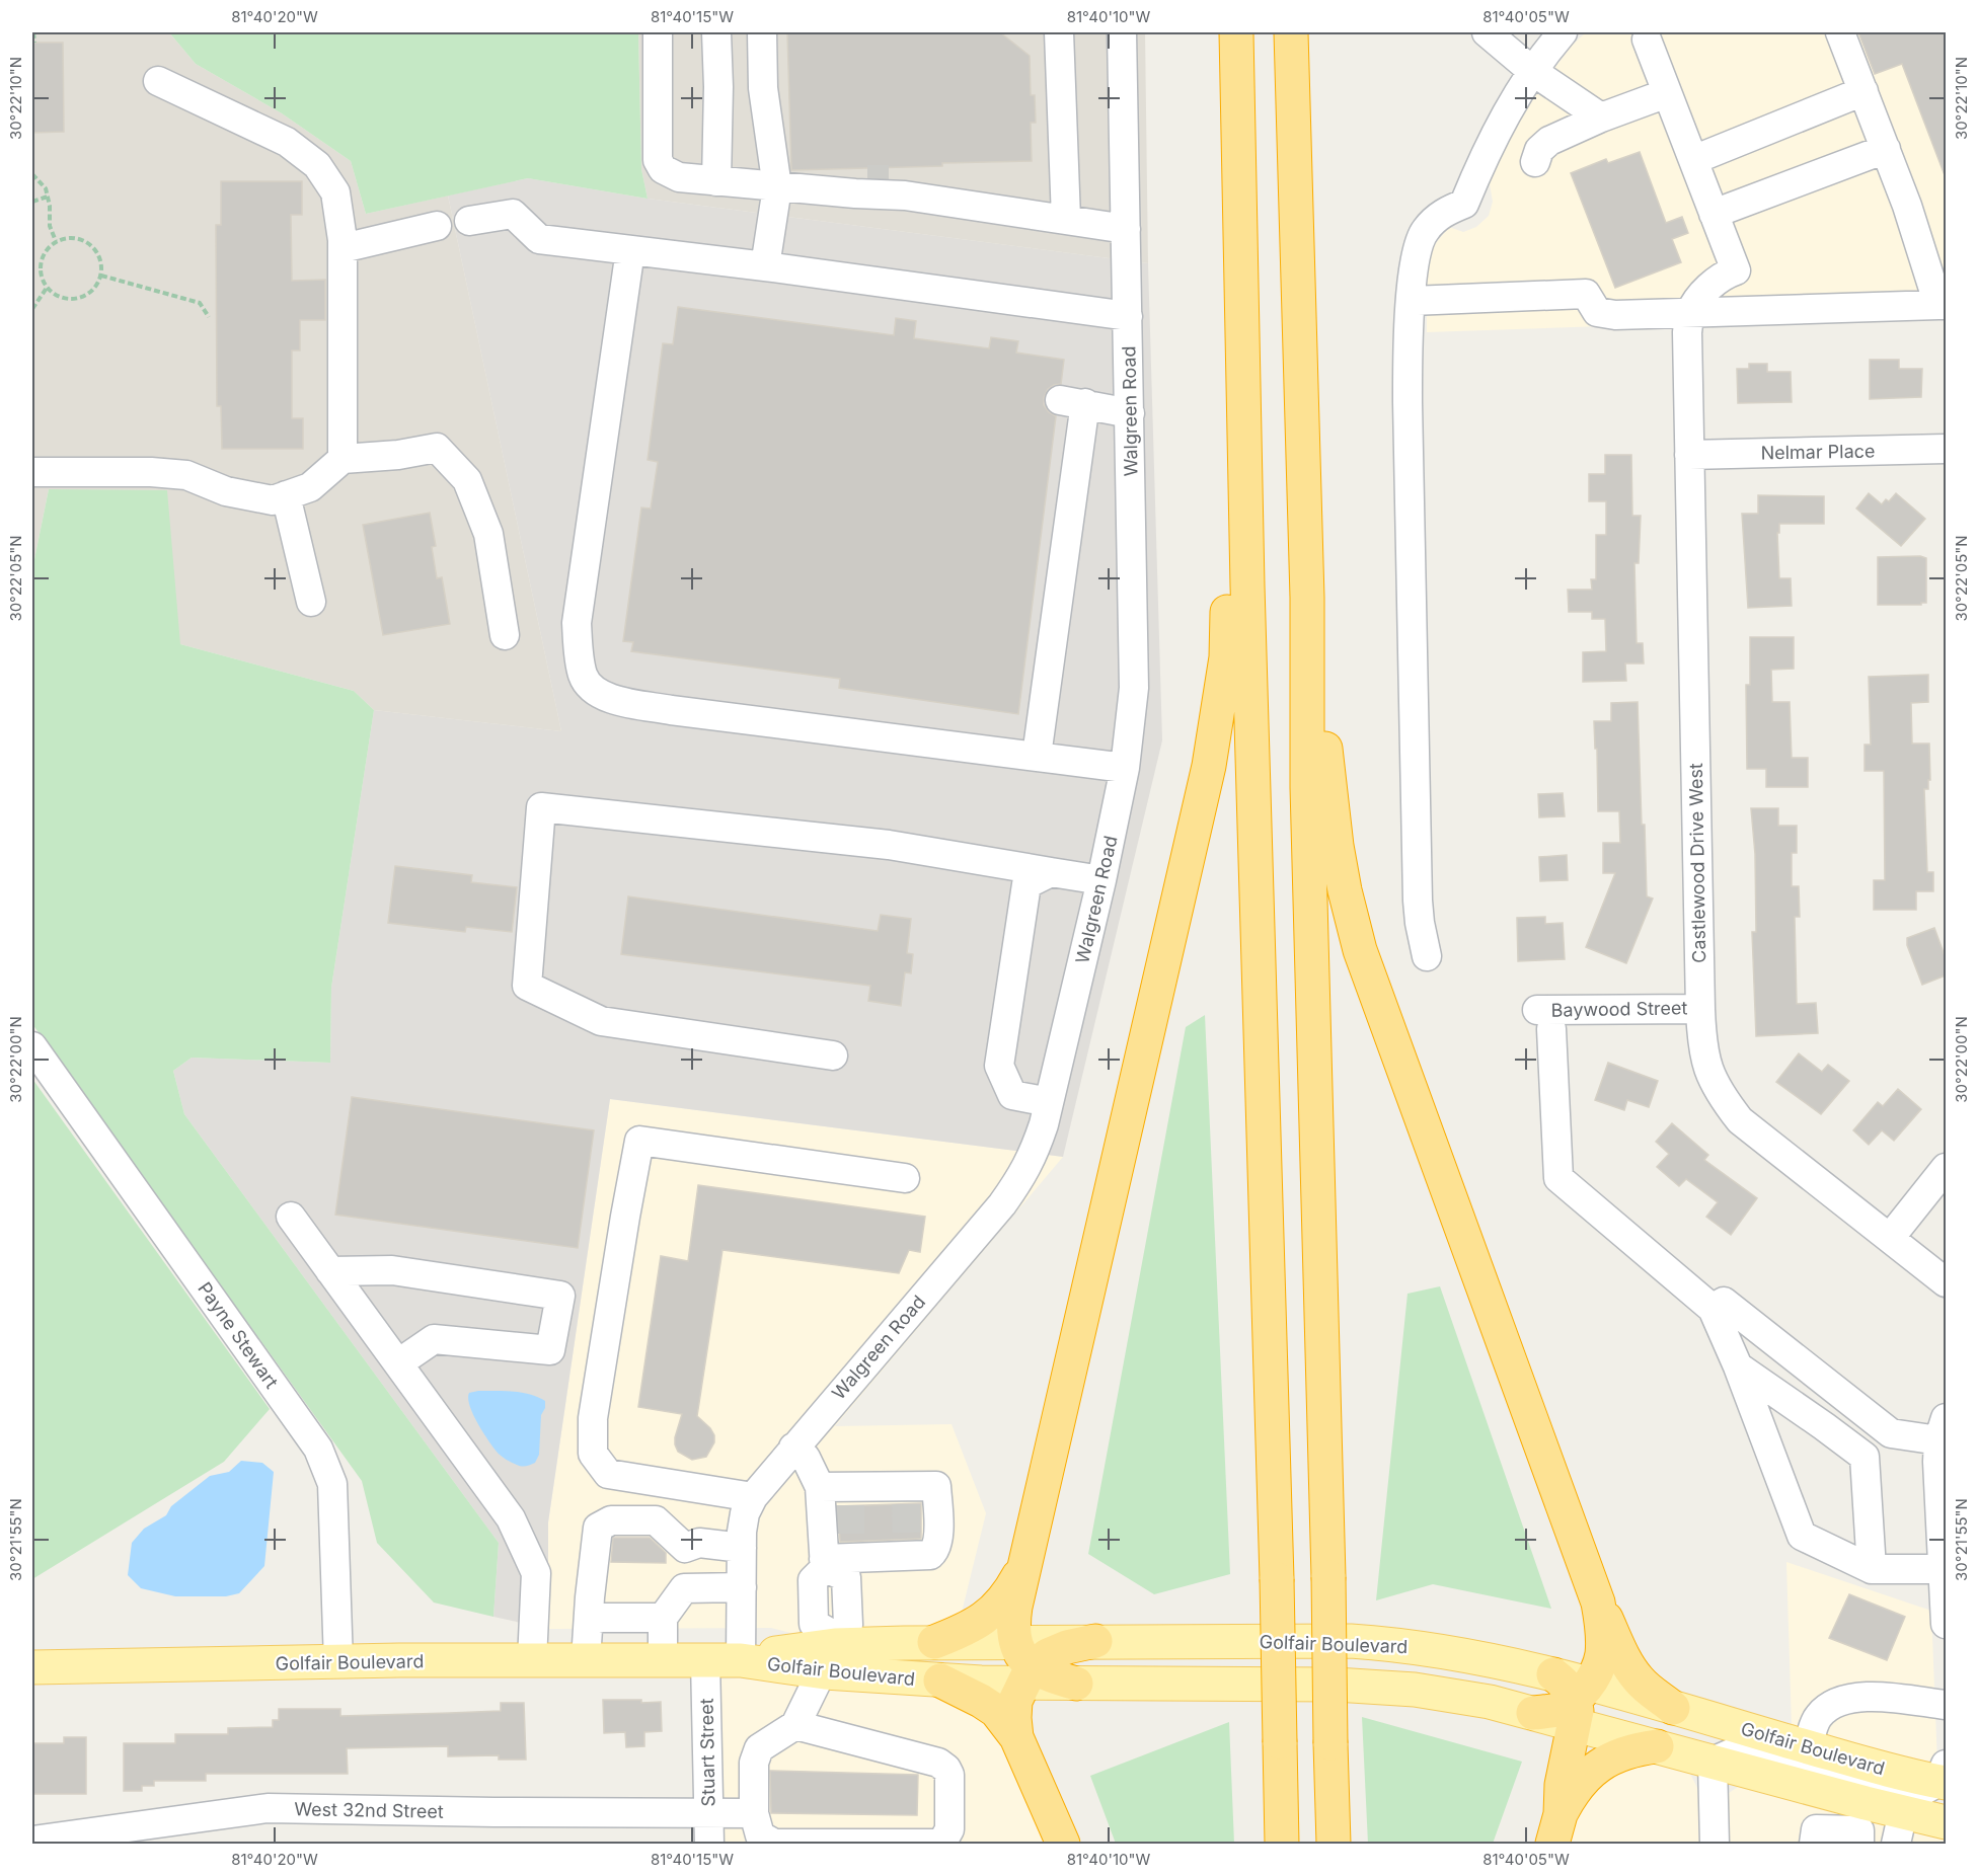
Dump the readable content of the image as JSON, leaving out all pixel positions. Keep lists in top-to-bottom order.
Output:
{
  "streets": {
    "main road": ["Golfair Boulevard"],
    "street": [
      "Walgreen Road",
      "Nelmar Place",
      "Castlewood Drive West",
      "Baywood Street",
      "Payne Stewart",
      "Stuart Street",
      "West 32nd Street"
    ]
  },
  "crossings": [
    ["Walgreen Road", "Golfair Boulevard"],
    ["Nelmar Place", "Castlewood Drive West"],
    ["Castlewood Drive West", "Baywood Street"],
    ["Payne Stewart", "Golfair Boulevard"],
    ["Golfair Boulevard", "Stuart Street"],
    ["Stuart Street", "West 32nd Street"]
  ],
  "coordinates": [
    "81°40'20\"W",
    "81°40'15\"W",
    "81°40'10\"W",
    "81°40'05\"W",
    "30°22'10\"N",
    "30°22'05\"N",
    "30°22'00\"N",
    "30°21'55\"N"
  ]
}
